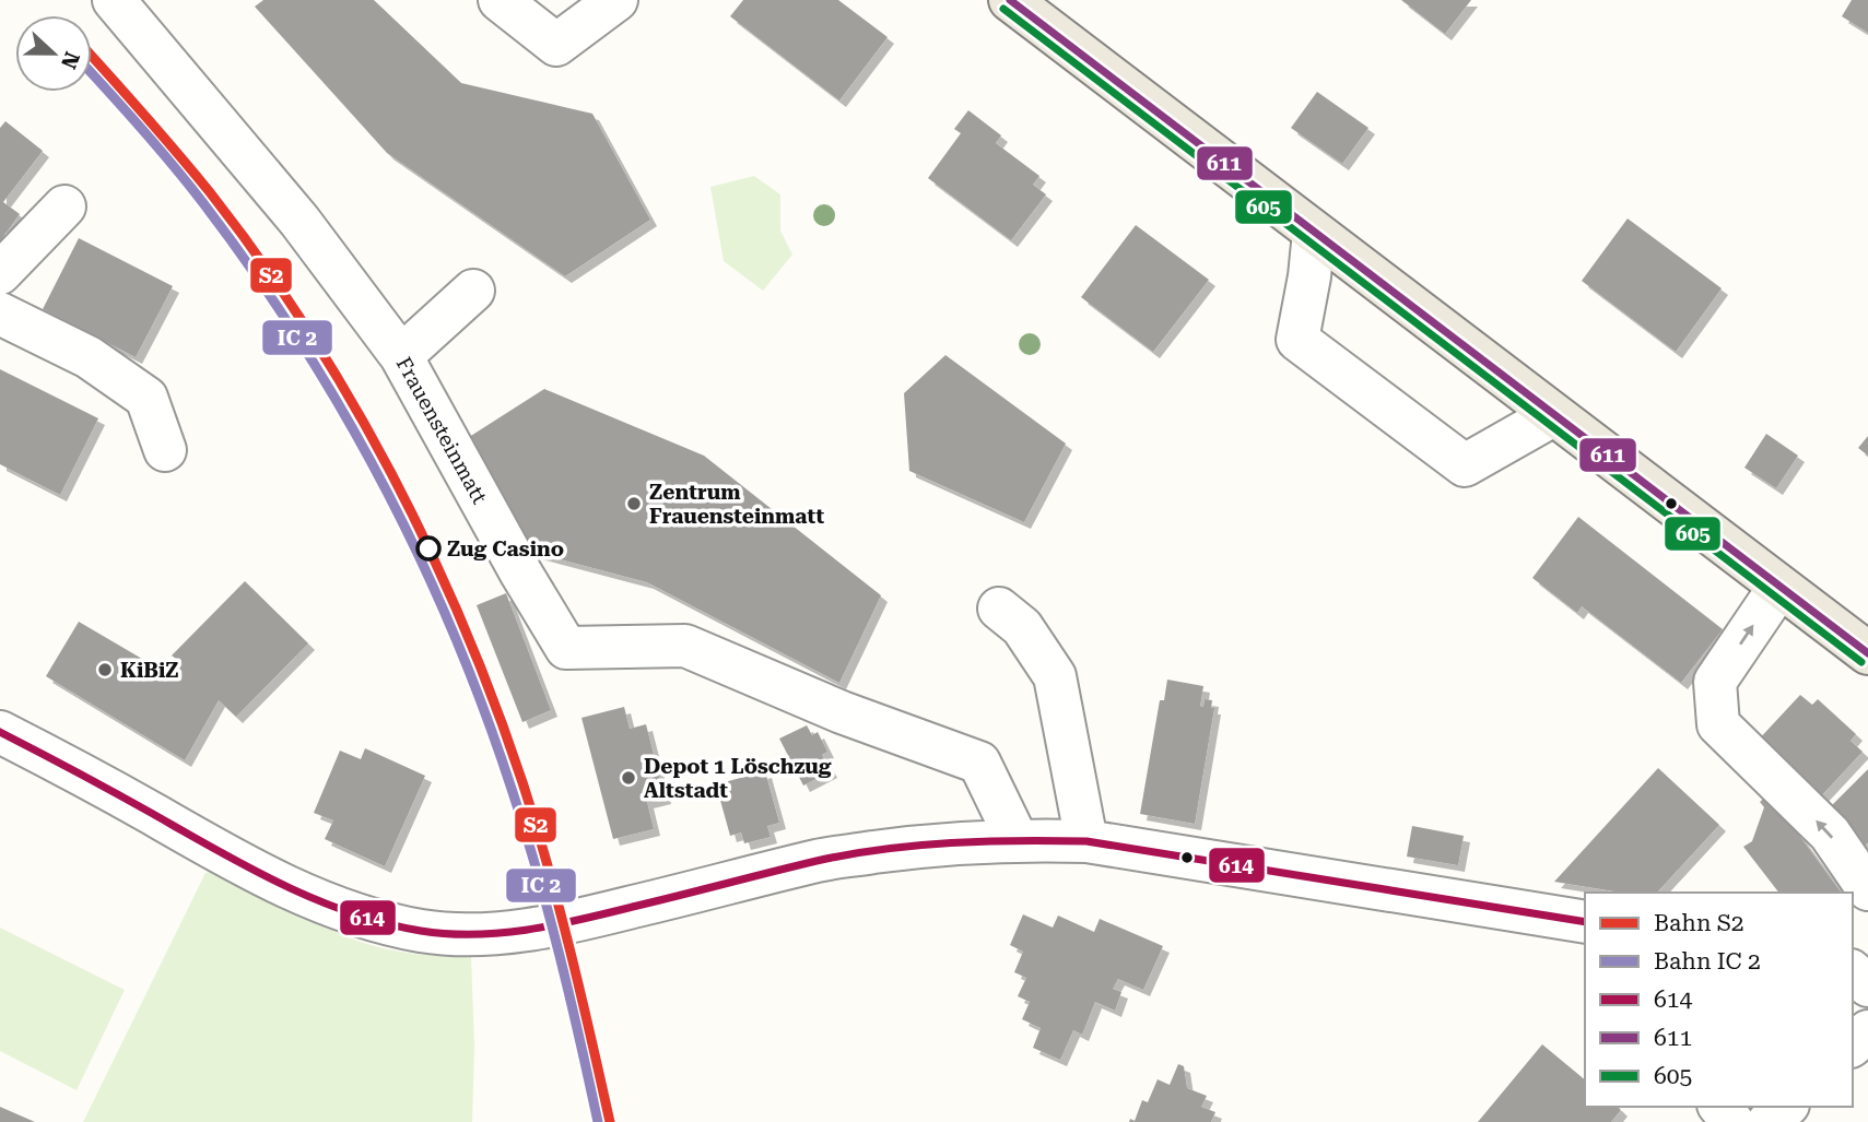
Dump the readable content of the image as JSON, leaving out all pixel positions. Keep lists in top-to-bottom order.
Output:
{
  "streets": {
    "street": ["Frauensteinmatt"]
  },
  "places": [
    "Zentrum Frauensteinmatt",
    "Zug Casino",
    "KiBiZ",
    "Depot 1 Löschzug Altstadt"
  ],
  "lines": [
    "transit line 611",
    "transit line 605",
    "rail line S2",
    "transit line 614"
  ],
  "legend": [
    "Bahn S2",
    "Bahn IC 2",
    "614",
    "611",
    "605"
  ],
  "north": "right"
}
